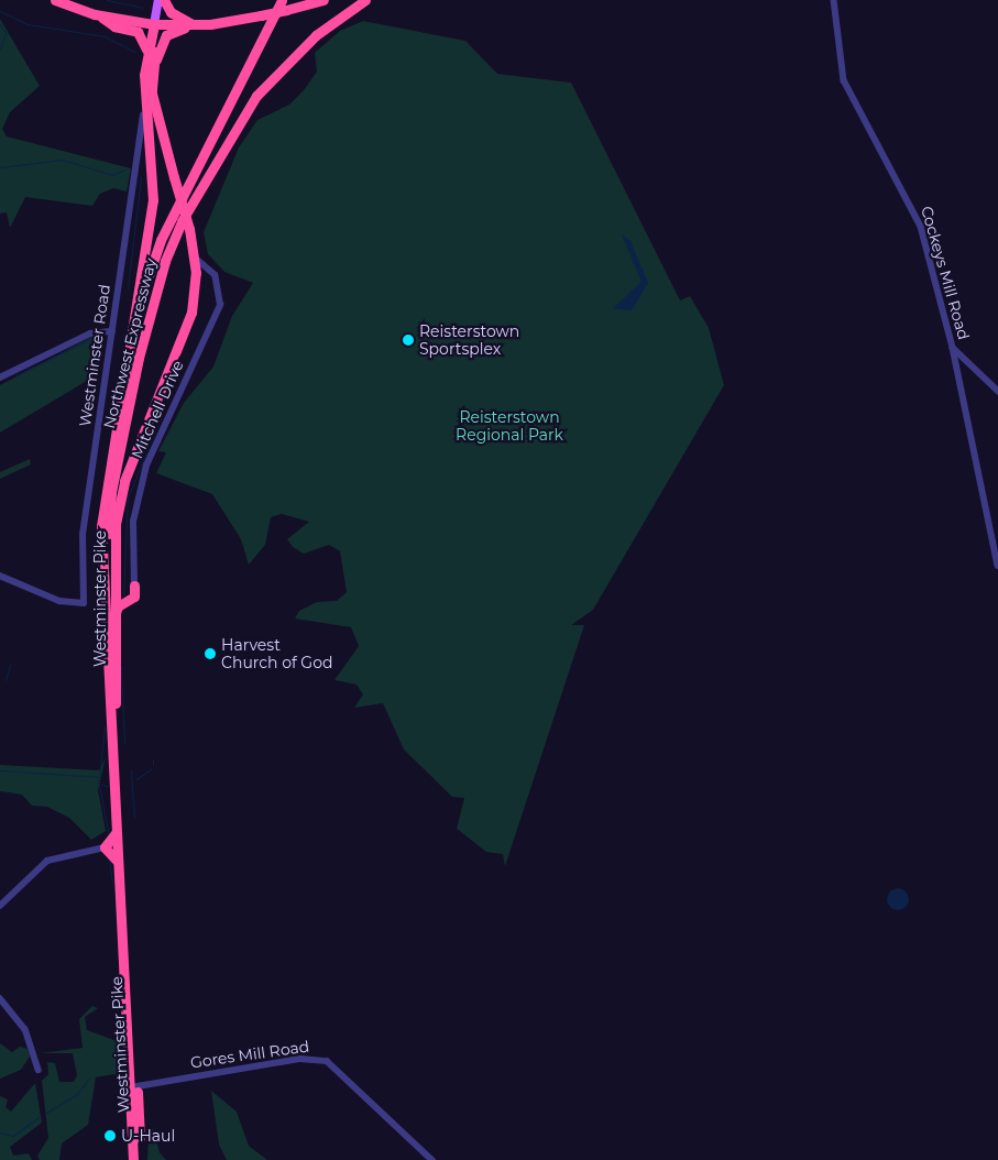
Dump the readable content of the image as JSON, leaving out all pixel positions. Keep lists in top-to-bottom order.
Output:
{
  "streets": {
    "highway": ["Northwest Expressway", "Westminster Pike"],
    "street": [
      "Cockeys Mill Road",
      "Westminster Road",
      "Mitchell Drive",
      "Gores Mill Road"
    ]
  },
  "crossings": [
    ["Northwest Expressway", "Westminster Pike"],
    ["Westminster Road", "Westminster Pike"],
    ["Mitchell Drive", "Westminster Pike"],
    ["Westminster Pike", "Gores Mill Road"]
  ],
  "parks": ["Reisterstown Regional Park"],
  "places": ["Reisterstown Sportsplex", "Harvest Church of God", "U-Haul"]
}
